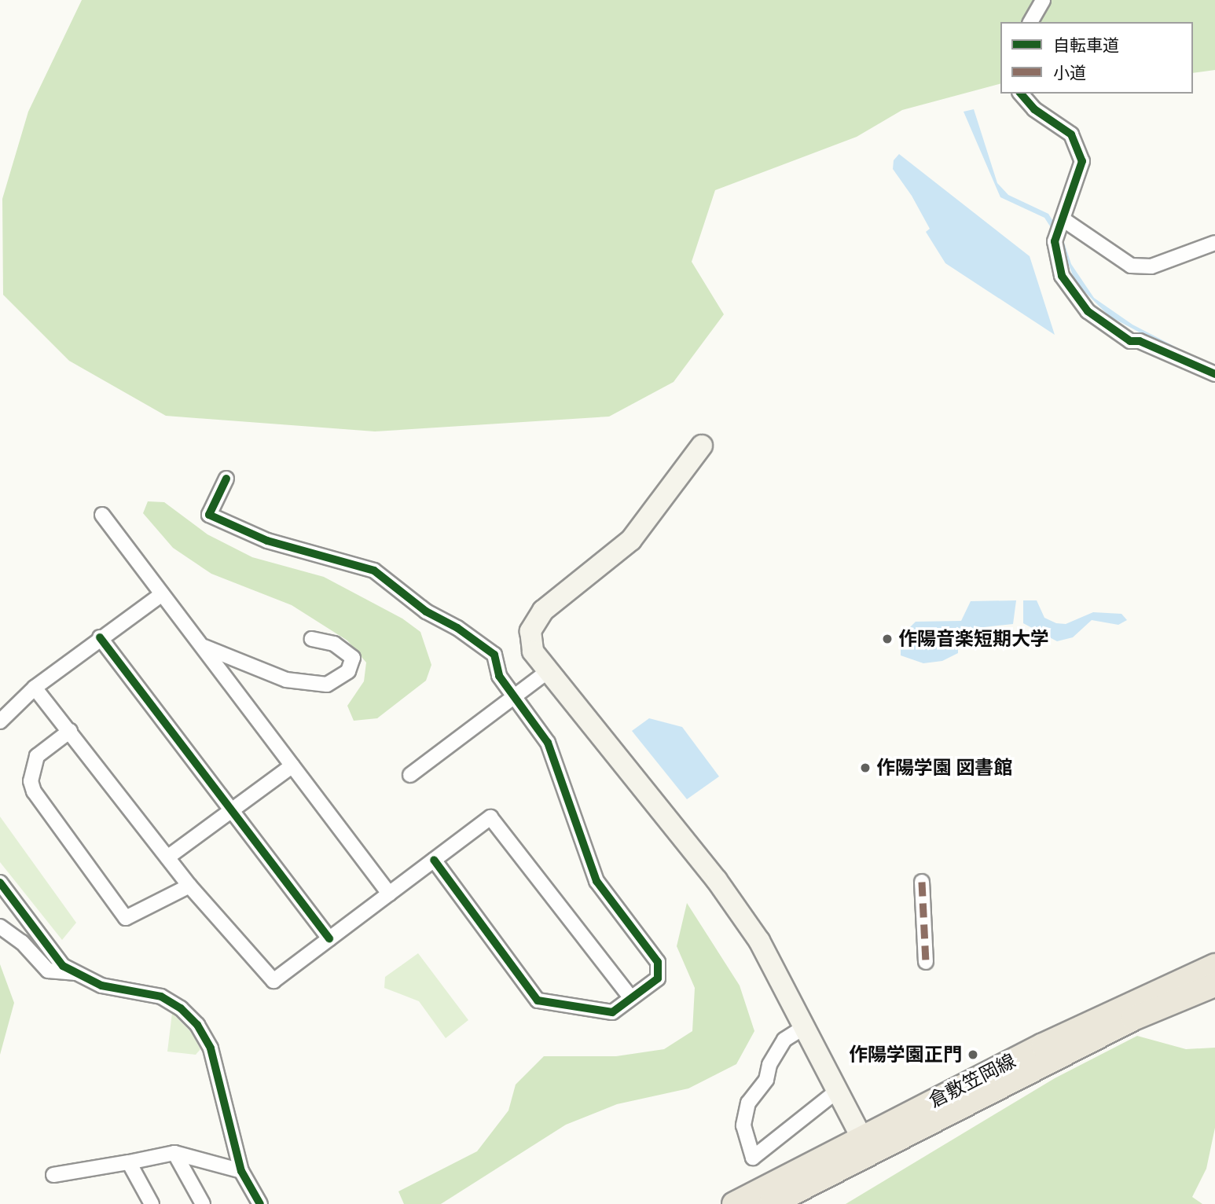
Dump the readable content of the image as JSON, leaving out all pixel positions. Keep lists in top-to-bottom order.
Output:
{
  "streets": {
    "main road": ["倉敷笠岡線"]
  },
  "places": ["作陽音楽短期大学", "作陽学園 図書館", "作陽学園正門"],
  "legend": ["自転車道", "小道"]
}
